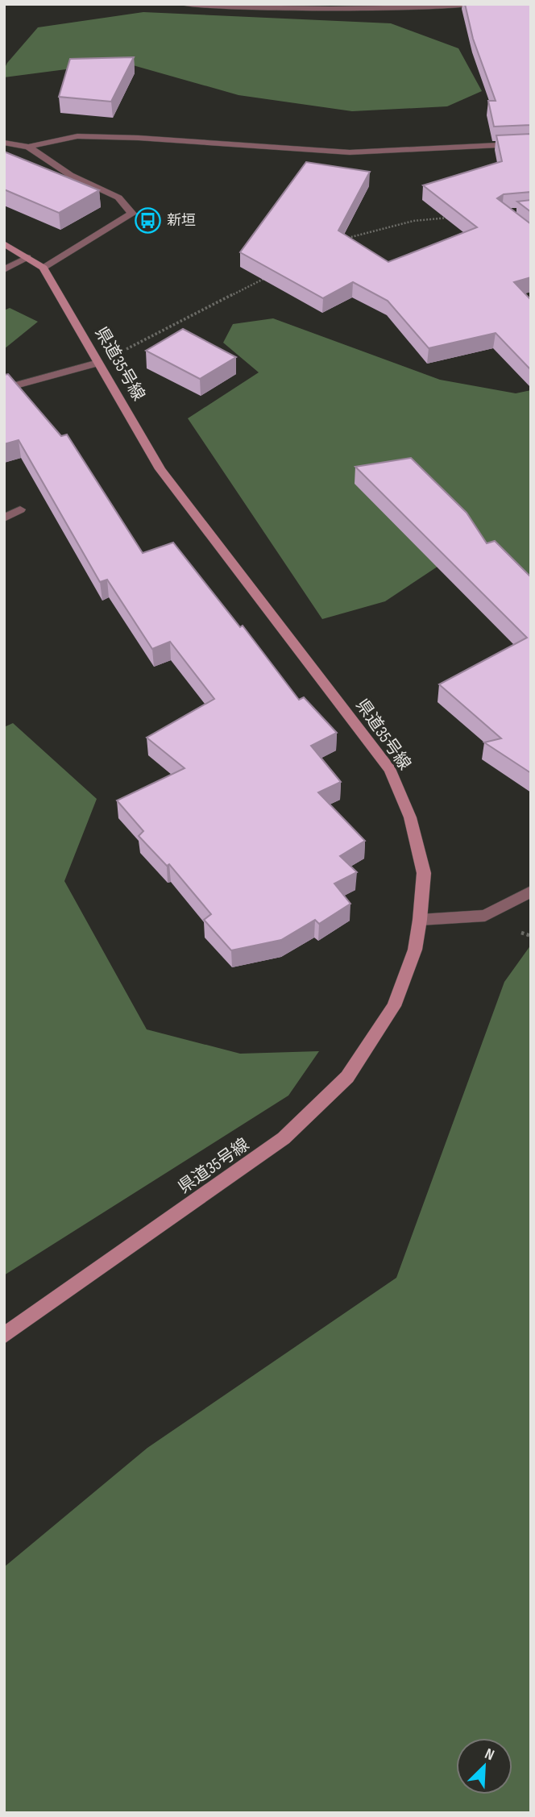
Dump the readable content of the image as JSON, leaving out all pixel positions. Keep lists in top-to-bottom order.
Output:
{
  "streets": {
    "main road": ["県道35号線"]
  },
  "places": {
    "bus stop": ["新垣"]
  },
  "north": "top right"
}
